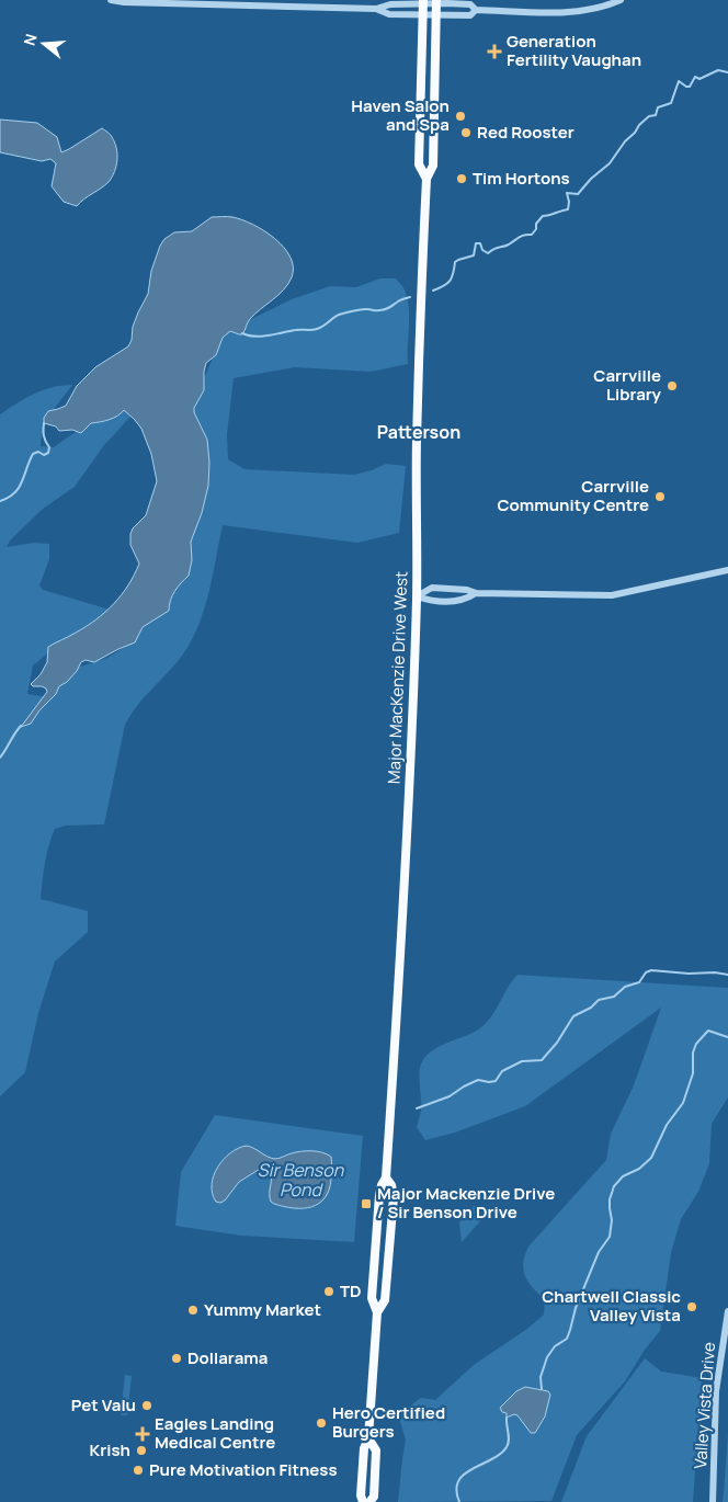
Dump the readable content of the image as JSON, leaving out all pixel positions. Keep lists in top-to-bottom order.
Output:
{
  "streets": {
    "main road": ["Major MacKenzie Drive West"],
    "street": ["Valley Vista Drive"]
  },
  "districts": ["Patterson"],
  "water": ["Sir Benson Pond"],
  "places": {
    "health": ["Generation Fertility Vaughan", "Eagles Landing Medical Centre"],
    "other": [
      "Haven Salon and Spa",
      "Red Rooster",
      "Tim Hortons",
      "Carrville Library",
      "Carrville Community Centre",
      "TD",
      "Chartwell Classic Valley Vista",
      "Yummy Market",
      "Dollarama",
      "Pet Valu",
      "Hero Certified Burgers",
      "Krish",
      "Pure Motivation Fitness"
    ],
    "transit": ["Major Mackenzie Drive / Sir Benson Drive"]
  },
  "north": "left"
}
